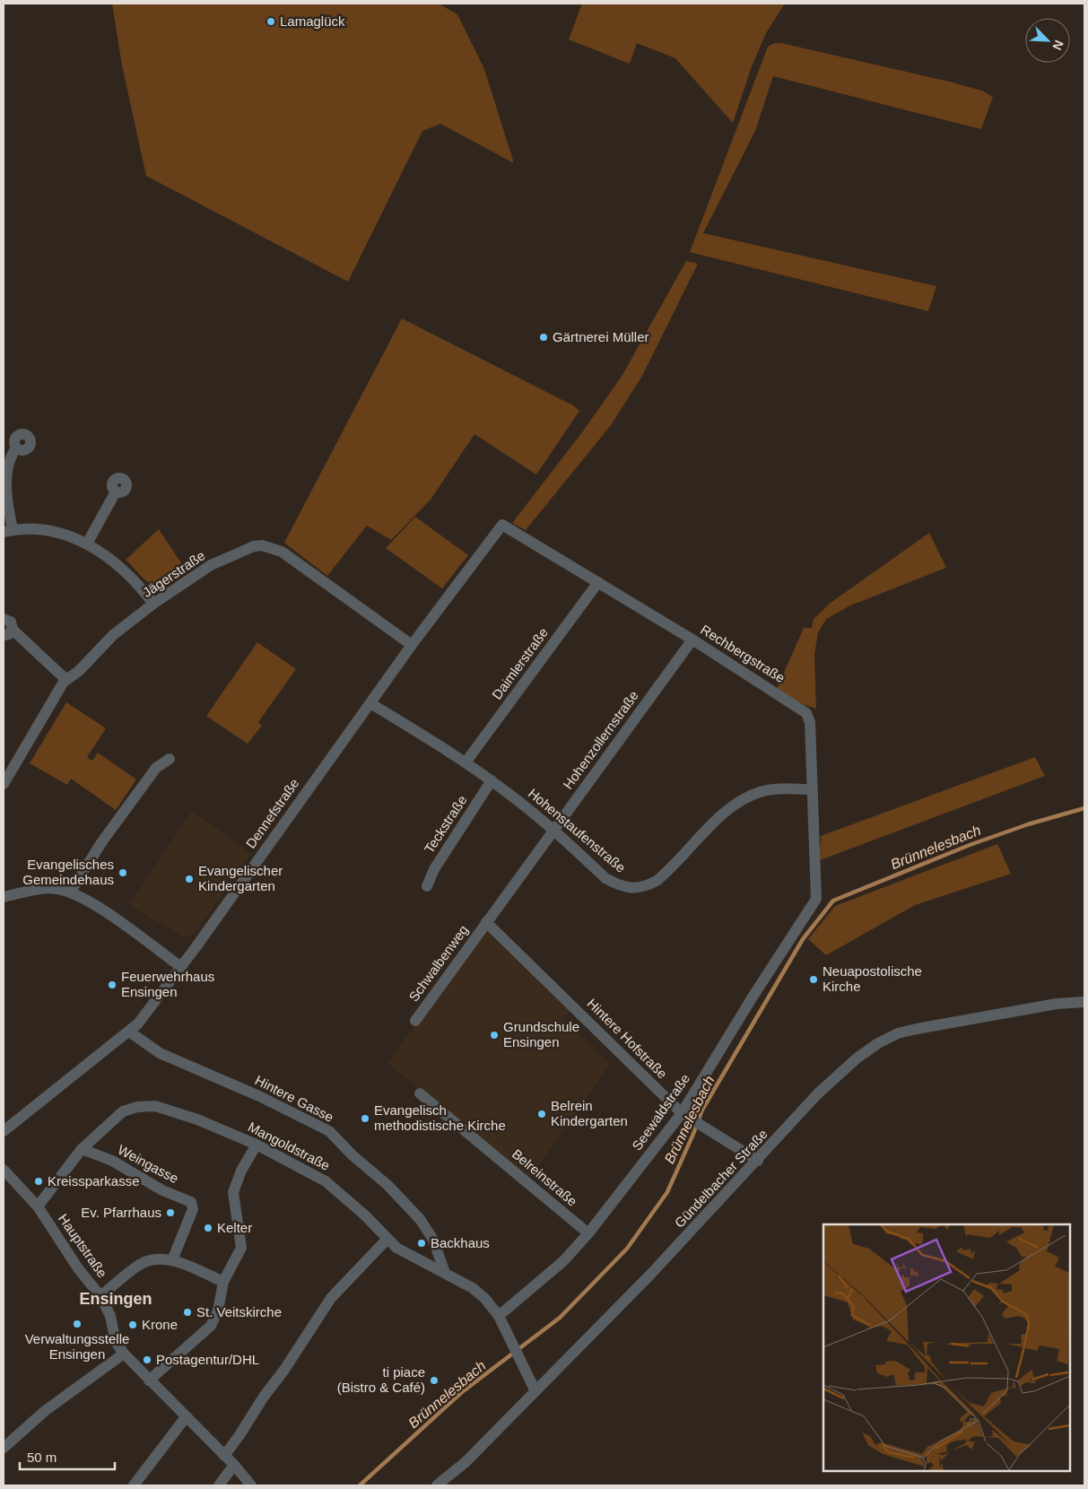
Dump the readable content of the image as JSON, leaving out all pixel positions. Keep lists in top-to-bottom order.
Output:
{
  "streets": {
    "street": [
      "Jägerstraße",
      "Rechbergstraße",
      "Daimlerstraße",
      "Hohenzollernstraße",
      "Dennefstraße",
      "Teckstraße",
      "Hohenstaufenstraße",
      "Schwalbenweg",
      "Hintere Hofstraße",
      "Hintere Gasse",
      "Seewaldstraße",
      "Mangoldstraße",
      "Weingasse",
      "Belreinstraße",
      "Gündelbacher Straße",
      "Hauptstraße"
    ]
  },
  "crossings": [
    ["Jägerstraße", "Dennefstraße"],
    ["Rechbergstraße", "Daimlerstraße"],
    ["Rechbergstraße", "Hohenzollernstraße"],
    ["Rechbergstraße", "Dennefstraße"],
    ["Rechbergstraße", "Hohenstaufenstraße"],
    ["Rechbergstraße", "Seewaldstraße"],
    ["Daimlerstraße", "Hohenstaufenstraße"],
    ["Hohenzollernstraße", "Hohenstaufenstraße"],
    ["Hohenzollernstraße", "Schwalbenweg"],
    ["Hohenzollernstraße", "Hintere Hofstraße"],
    ["Dennefstraße", "Hohenstaufenstraße"],
    ["Dennefstraße", "Hintere Gasse"],
    ["Teckstraße", "Hohenstaufenstraße"],
    ["Schwalbenweg", "Hintere Hofstraße"],
    ["Hintere Hofstraße", "Seewaldstraße"],
    ["Hintere Hofstraße", "Gündelbacher Straße"],
    ["Hintere Gasse", "Mangoldstraße"],
    ["Seewaldstraße", "Mangoldstraße"],
    ["Seewaldstraße", "Belreinstraße"],
    ["Mangoldstraße", "Weingasse"],
    ["Mangoldstraße", "Gündelbacher Straße"],
    ["Mangoldstraße", "Hauptstraße"]
  ],
  "districts": ["Ensingen"],
  "water": ["Brünnelesbach"],
  "places": [
    "Lamaglück",
    "Gärtnerei Müller",
    "Evangelisches Gemeindehaus",
    "Evangelischer Kindergarten",
    "Neuapostolische Kirche",
    "Feuerwehrhaus Ensingen",
    "Grundschule Ensingen",
    "Belrein Kindergarten",
    "Evangelisch methodistische Kirche",
    "Kreissparkasse",
    "Ev. Pfarrhaus",
    "Kelter",
    "Backhaus",
    "St. Veitskirche",
    "Verwaltungsstelle Ensingen",
    "Krone",
    "Postagentur/DHL",
    "ti piace (Bistro & Café)"
  ],
  "scale_bar": "50 m",
  "north": "bottom right"
}
